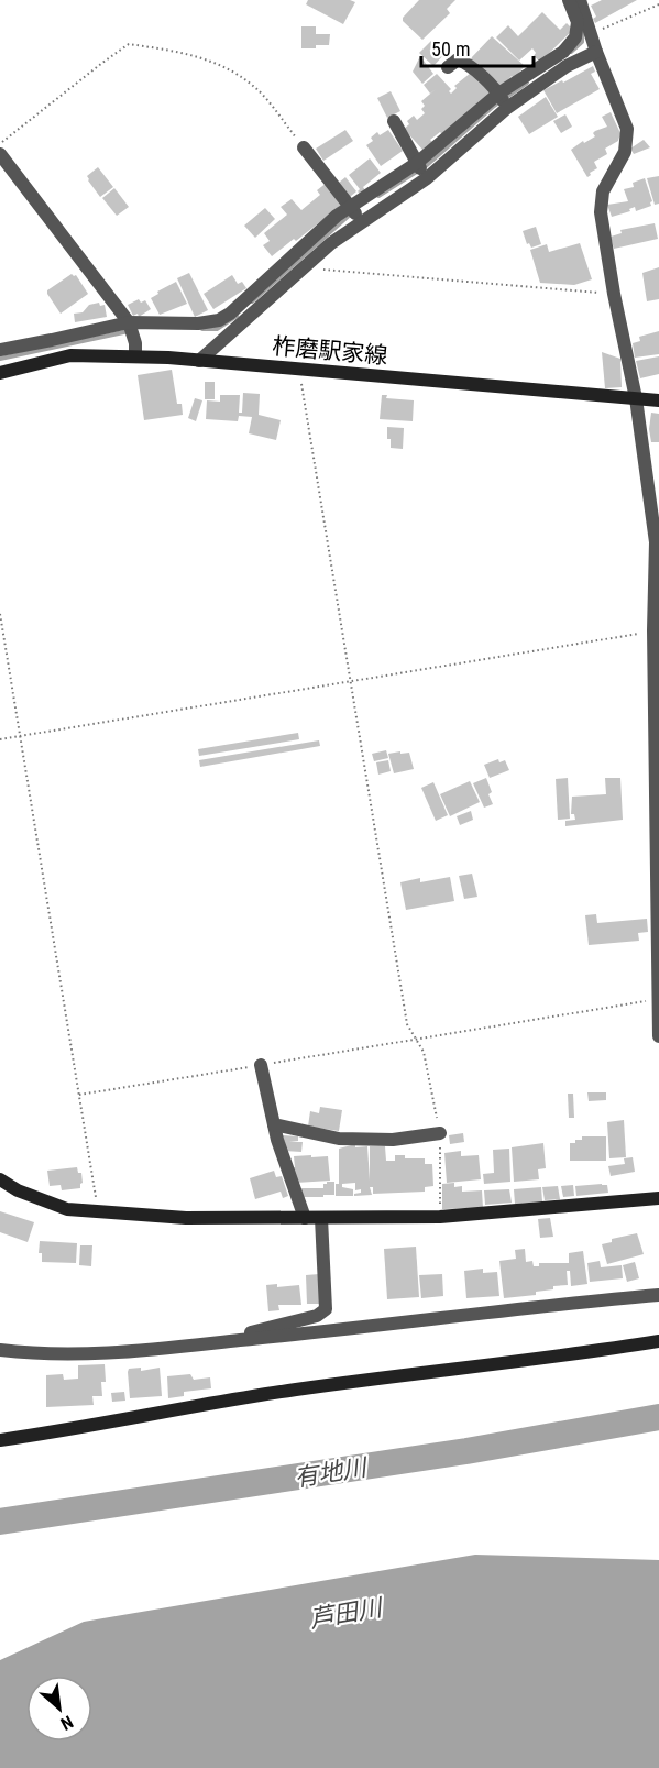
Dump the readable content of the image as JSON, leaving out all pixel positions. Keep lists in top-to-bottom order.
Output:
{
  "streets": {
    "street": ["柞磨駅家線"]
  },
  "water": ["有地川", "芦田川"],
  "scale_bar": "50 m",
  "north": "bottom right"
}
